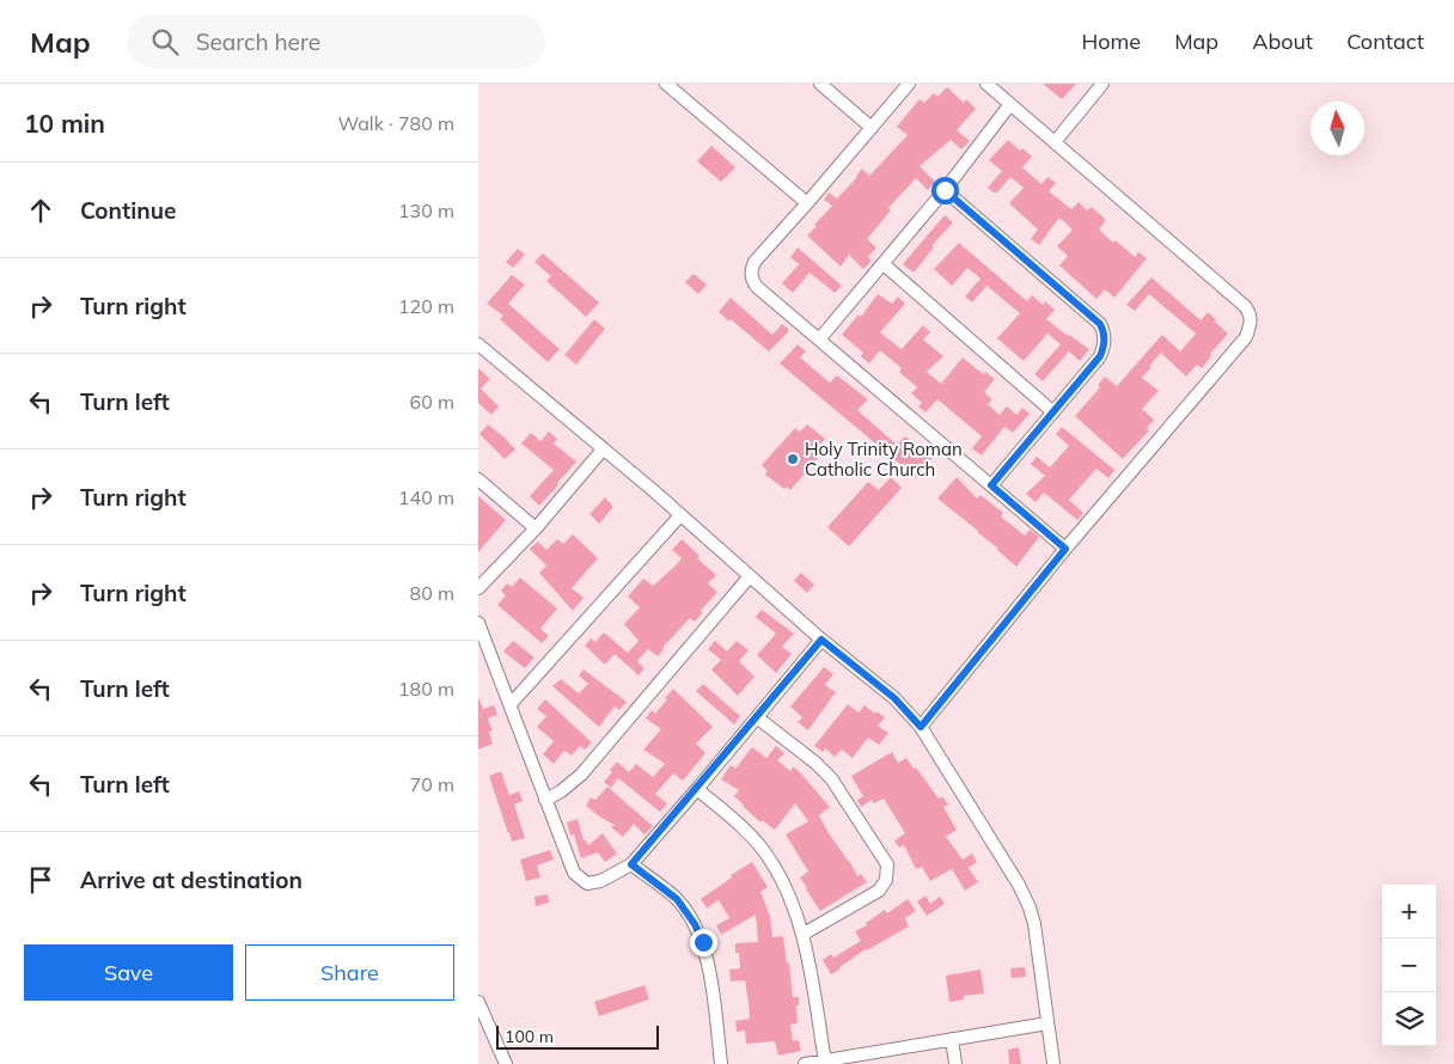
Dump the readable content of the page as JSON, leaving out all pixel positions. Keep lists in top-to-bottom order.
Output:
{
  "places": ["Holy Trinity Roman Catholic Church"],
  "scale_bar": "100 m",
  "north": "top",
  "page": {
    "header": "Map",
    "search": "Search here",
    "nav": [
      "Home",
      "Map",
      "About",
      "Contact"
    ],
    "heading": ["10 min", "Walk · 780 m"],
    "list": [
      ["Continue", "130 m"],
      ["Turn right", "120 m"],
      ["Turn left", "60 m"],
      ["Turn right", "140 m"],
      ["Turn right", "80 m"],
      ["Turn left", "180 m"],
      ["Turn left", "70 m"],
      "Arrive at destination"
    ],
    "map_buttons": ["+", "−"],
    "buttons": ["Save", "Share"],
    "scale": "100 m"
  }
}
